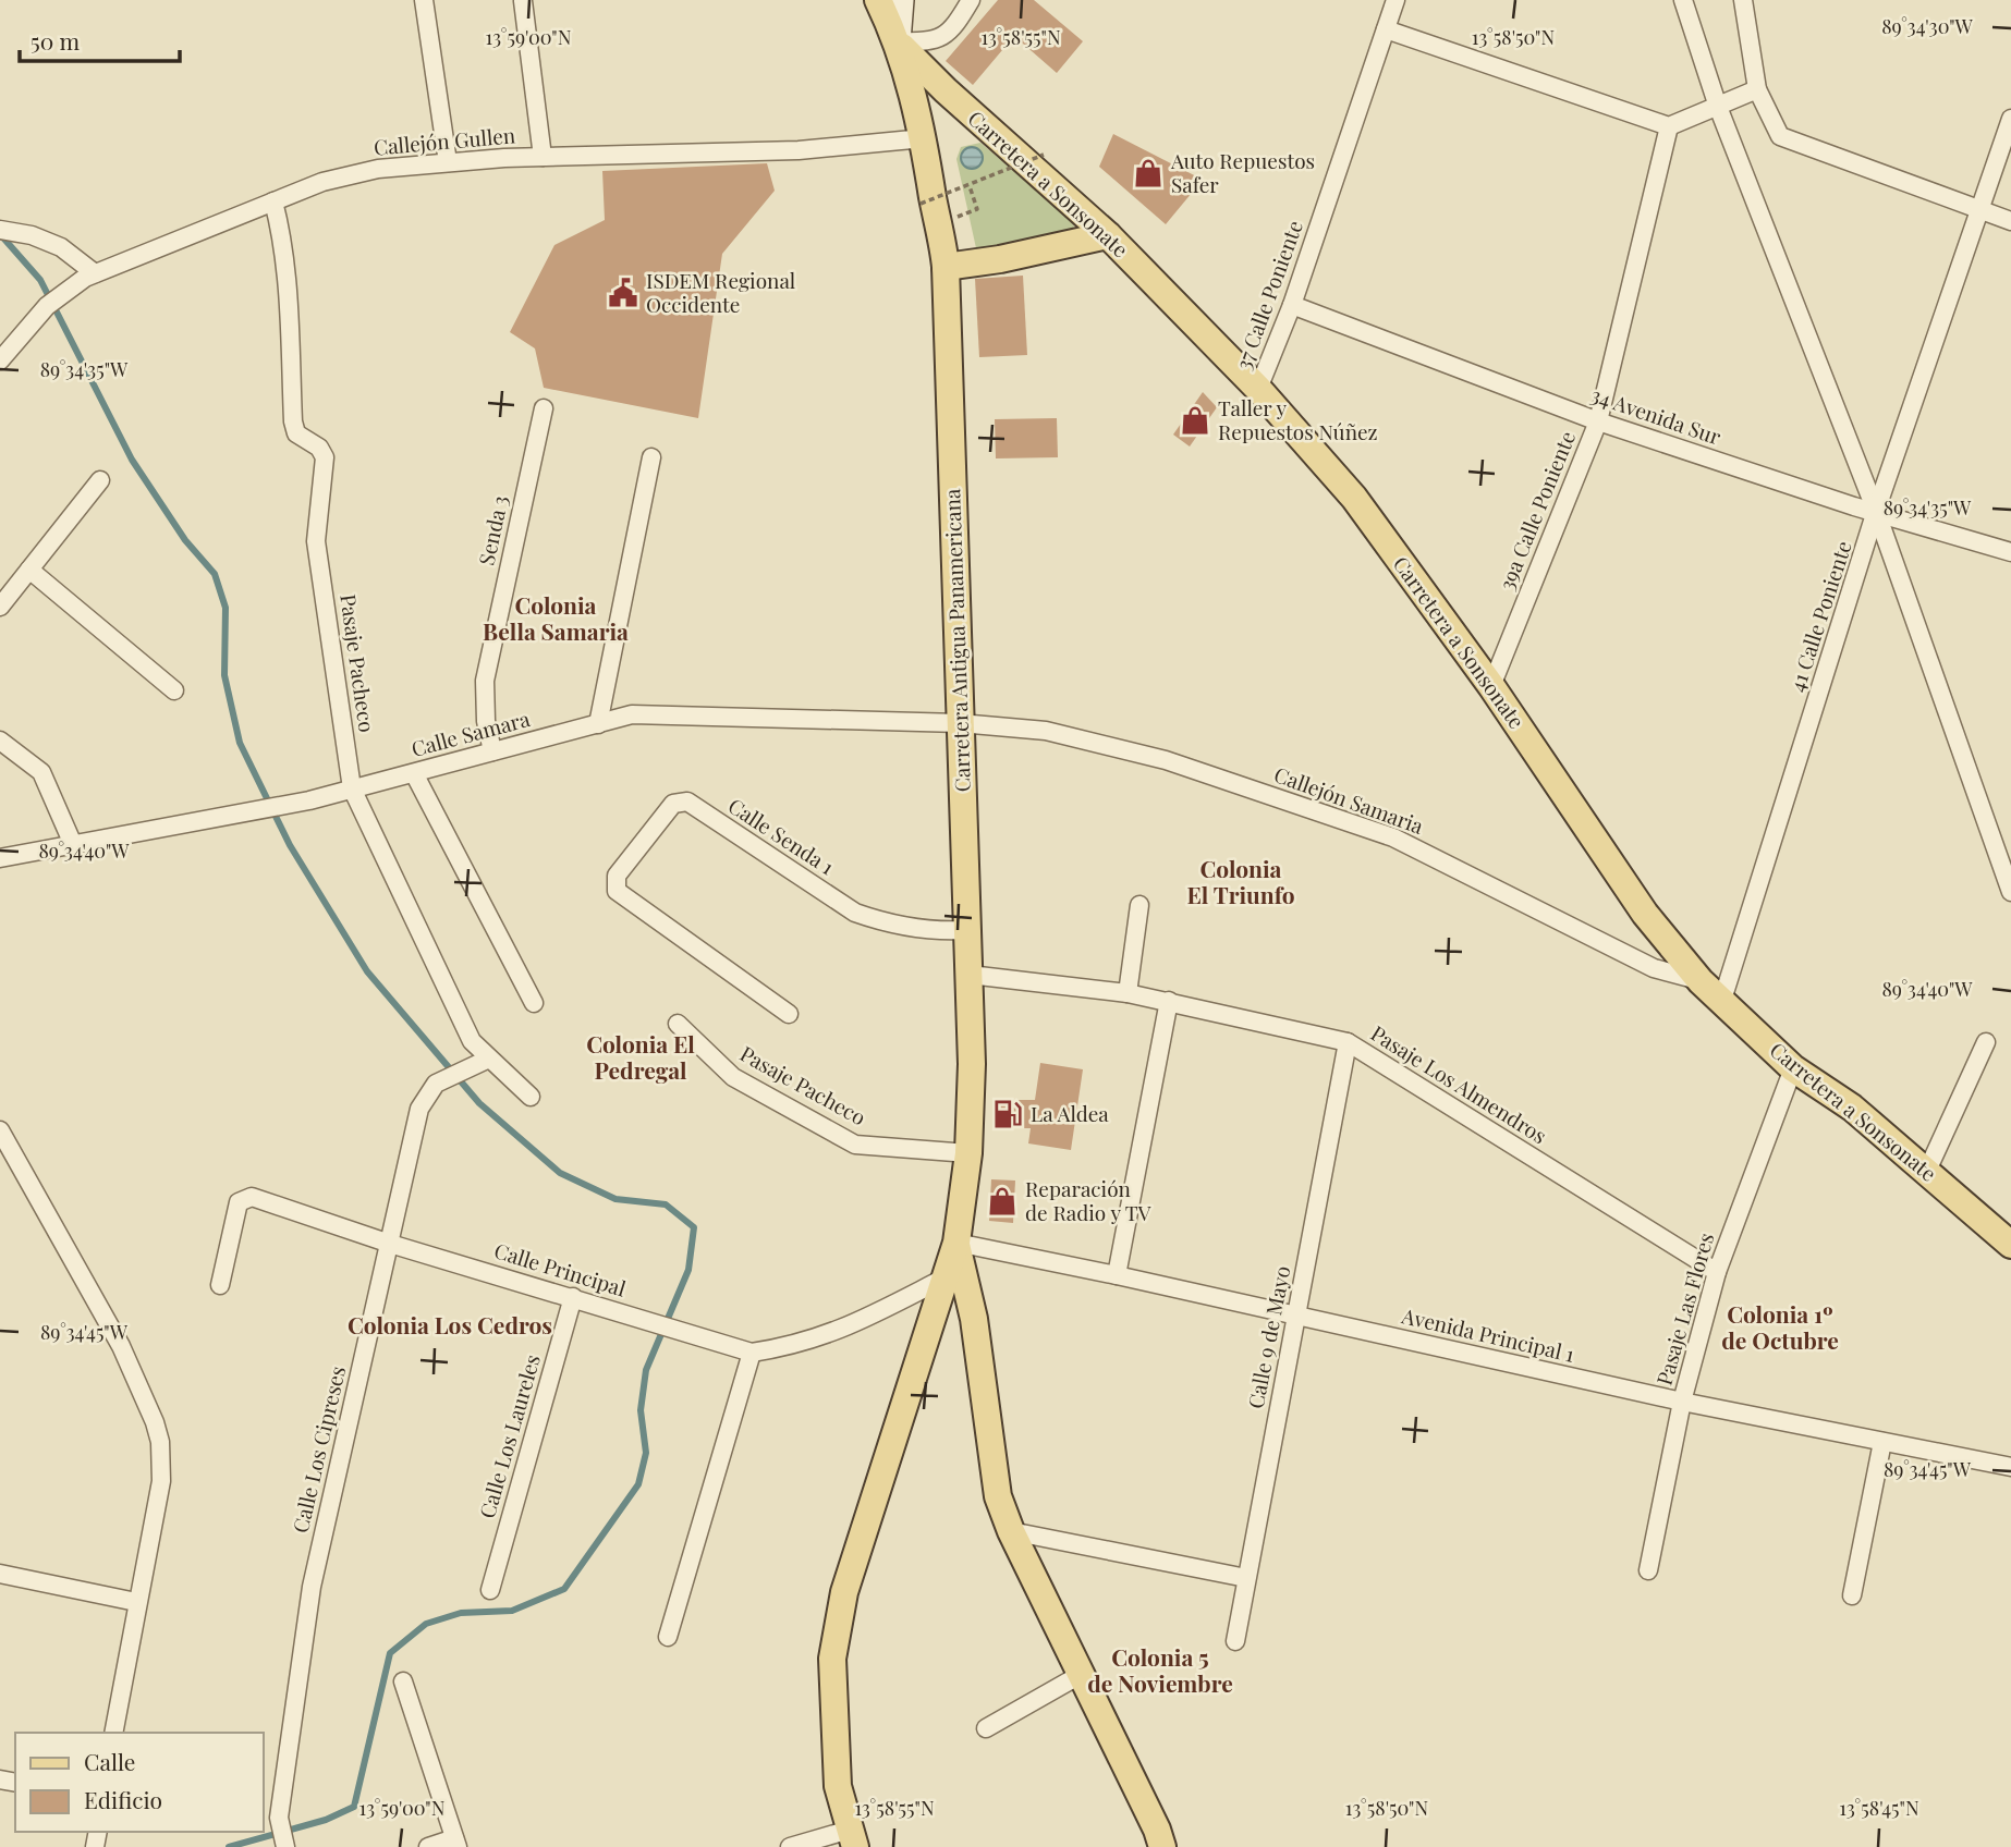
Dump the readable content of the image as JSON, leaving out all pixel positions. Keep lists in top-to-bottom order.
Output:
{
  "streets": {
    "main road": ["Carretera a Sonsonate", "Carretera Antigua Panamericana"],
    "street": [
      "Callejón Gullen",
      "37 Calle Poniente",
      "34 Avenida Sur",
      "39a Calle Poniente",
      "Senda 3",
      "41 Calle Poniente",
      "Pasaje Pacheco",
      "Calle Samara",
      "Callejón Samaria",
      "Calle Senda 1",
      "Pasaje Los Almendros",
      "Calle Principal",
      "Pasaje Las Flores",
      "Avenida Principal 1",
      "Calle 9 de Mayo",
      "Calle Los Laureles",
      "Calle Los Cipreses"
    ]
  },
  "crossings": [
    ["Callejón Gullen", "Carretera Antigua Panamericana"],
    ["Callejón Gullen", "Pasaje Pacheco"],
    ["Carretera a Sonsonate", "37 Calle Poniente"],
    ["Carretera a Sonsonate", "39a Calle Poniente"],
    ["Carretera a Sonsonate", "41 Calle Poniente"],
    ["Carretera a Sonsonate", "Carretera Antigua Panamericana"],
    ["Carretera a Sonsonate", "Callejón Samaria"],
    ["Carretera a Sonsonate", "Pasaje Las Flores"],
    ["37 Calle Poniente", "34 Avenida Sur"],
    ["34 Avenida Sur", "39a Calle Poniente"],
    ["34 Avenida Sur", "41 Calle Poniente"],
    ["Senda 3", "Calle Samara"],
    ["Carretera Antigua Panamericana", "Pasaje Pacheco"],
    ["Carretera Antigua Panamericana", "Calle Samara"],
    ["Carretera Antigua Panamericana", "Callejón Samaria"],
    ["Carretera Antigua Panamericana", "Calle Senda 1"],
    ["Carretera Antigua Panamericana", "Pasaje Los Almendros"],
    ["Carretera Antigua Panamericana", "Calle Principal"],
    ["Carretera Antigua Panamericana", "Avenida Principal 1"],
    ["Pasaje Pacheco", "Calle Samara"],
    ["Pasaje Pacheco", "Calle Los Cipreses"],
    ["Calle Samara", "Callejón Samaria"],
    ["Pasaje Los Almendros", "Pasaje Las Flores"],
    ["Pasaje Los Almendros", "Calle 9 de Mayo"],
    ["Calle Principal", "Calle Los Laureles"],
    ["Calle Principal", "Calle Los Cipreses"],
    ["Pasaje Las Flores", "Avenida Principal 1"],
    ["Avenida Principal 1", "Calle 9 de Mayo"]
  ],
  "districts": [
    "Colonia Bella Samaria",
    "Colonia El Triunfo",
    "Colonia El Pedregal",
    "Colonia 1º de Octubre",
    "Colonia Los Cedros",
    "Colonia 5 de Noviembre"
  ],
  "places": {
    "shop": ["Auto Repuestos Safer", "Taller y Repuestos Núñez", "Reparación de Radio y TV"],
    "public building": ["ISDEM Regional Occidente"],
    "fuel station": ["La Aldea"]
  },
  "legend": ["Calle", "Edificio"],
  "scale_bar": "50 m",
  "coordinates": [
    "89°34'30\"W",
    "13°59'00\"N",
    "13°58'55\"N",
    "13°58'50\"N",
    "89°34'35\"W",
    "89°34'40\"W",
    "89°34'45\"W",
    "13°58'45\"N"
  ]
}
